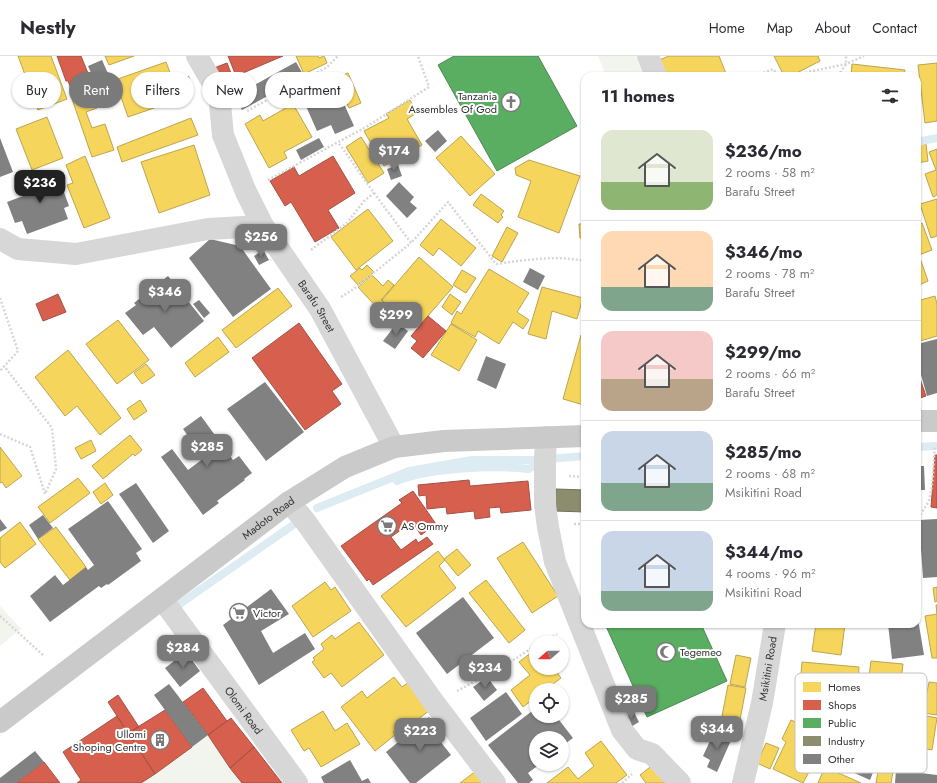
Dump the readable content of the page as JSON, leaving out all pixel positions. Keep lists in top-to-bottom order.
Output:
{
  "streets": {
    "main road": ["Madoto Road"],
    "street": ["Barafu Street", "Msikitini Road", "Olomi Road"]
  },
  "crossings": [
    ["Barafu Street", "Madoto Road"],
    ["Madoto Road", "Olomi Road"]
  ],
  "places": {
    "church": ["Tanzania Assembles Of God"],
    "supermarket": ["AS Ommy", "Victor"],
    "mosque": ["Tegemeo"],
    "building": ["Ullomi Shoping Centre"]
  },
  "legend": [
    "Homes",
    "Shops",
    "Public",
    "Industry",
    "Other"
  ],
  "north": "left",
  "page": {
    "header": "Nestly",
    "nav": [
      "Home",
      "Map",
      "About",
      "Contact"
    ],
    "chip": [
      "Buy",
      "Rent",
      "Filters",
      "New",
      "Apartment"
    ],
    "heading": "11 homes",
    "list": [
      {
        "name": "$236/mo",
        "note": "2 rooms · 58 m² · Barafu Street"
      },
      {
        "name": "$346/mo",
        "note": "2 rooms · 78 m² · Barafu Street"
      },
      {
        "name": "$299/mo",
        "note": "2 rooms · 66 m² · Barafu Street"
      },
      {
        "name": "$285/mo",
        "note": "2 rooms · 68 m² · Msikitini Road"
      },
      {
        "name": "$344/mo",
        "note": "4 rooms · 96 m² · Msikitini Road"
      }
    ],
    "price": [
      "$174",
      "$236",
      "$256",
      "$346",
      "$299",
      "$285",
      "$284",
      "$234",
      "$285",
      "$344",
      "$223"
    ]
  }
}
